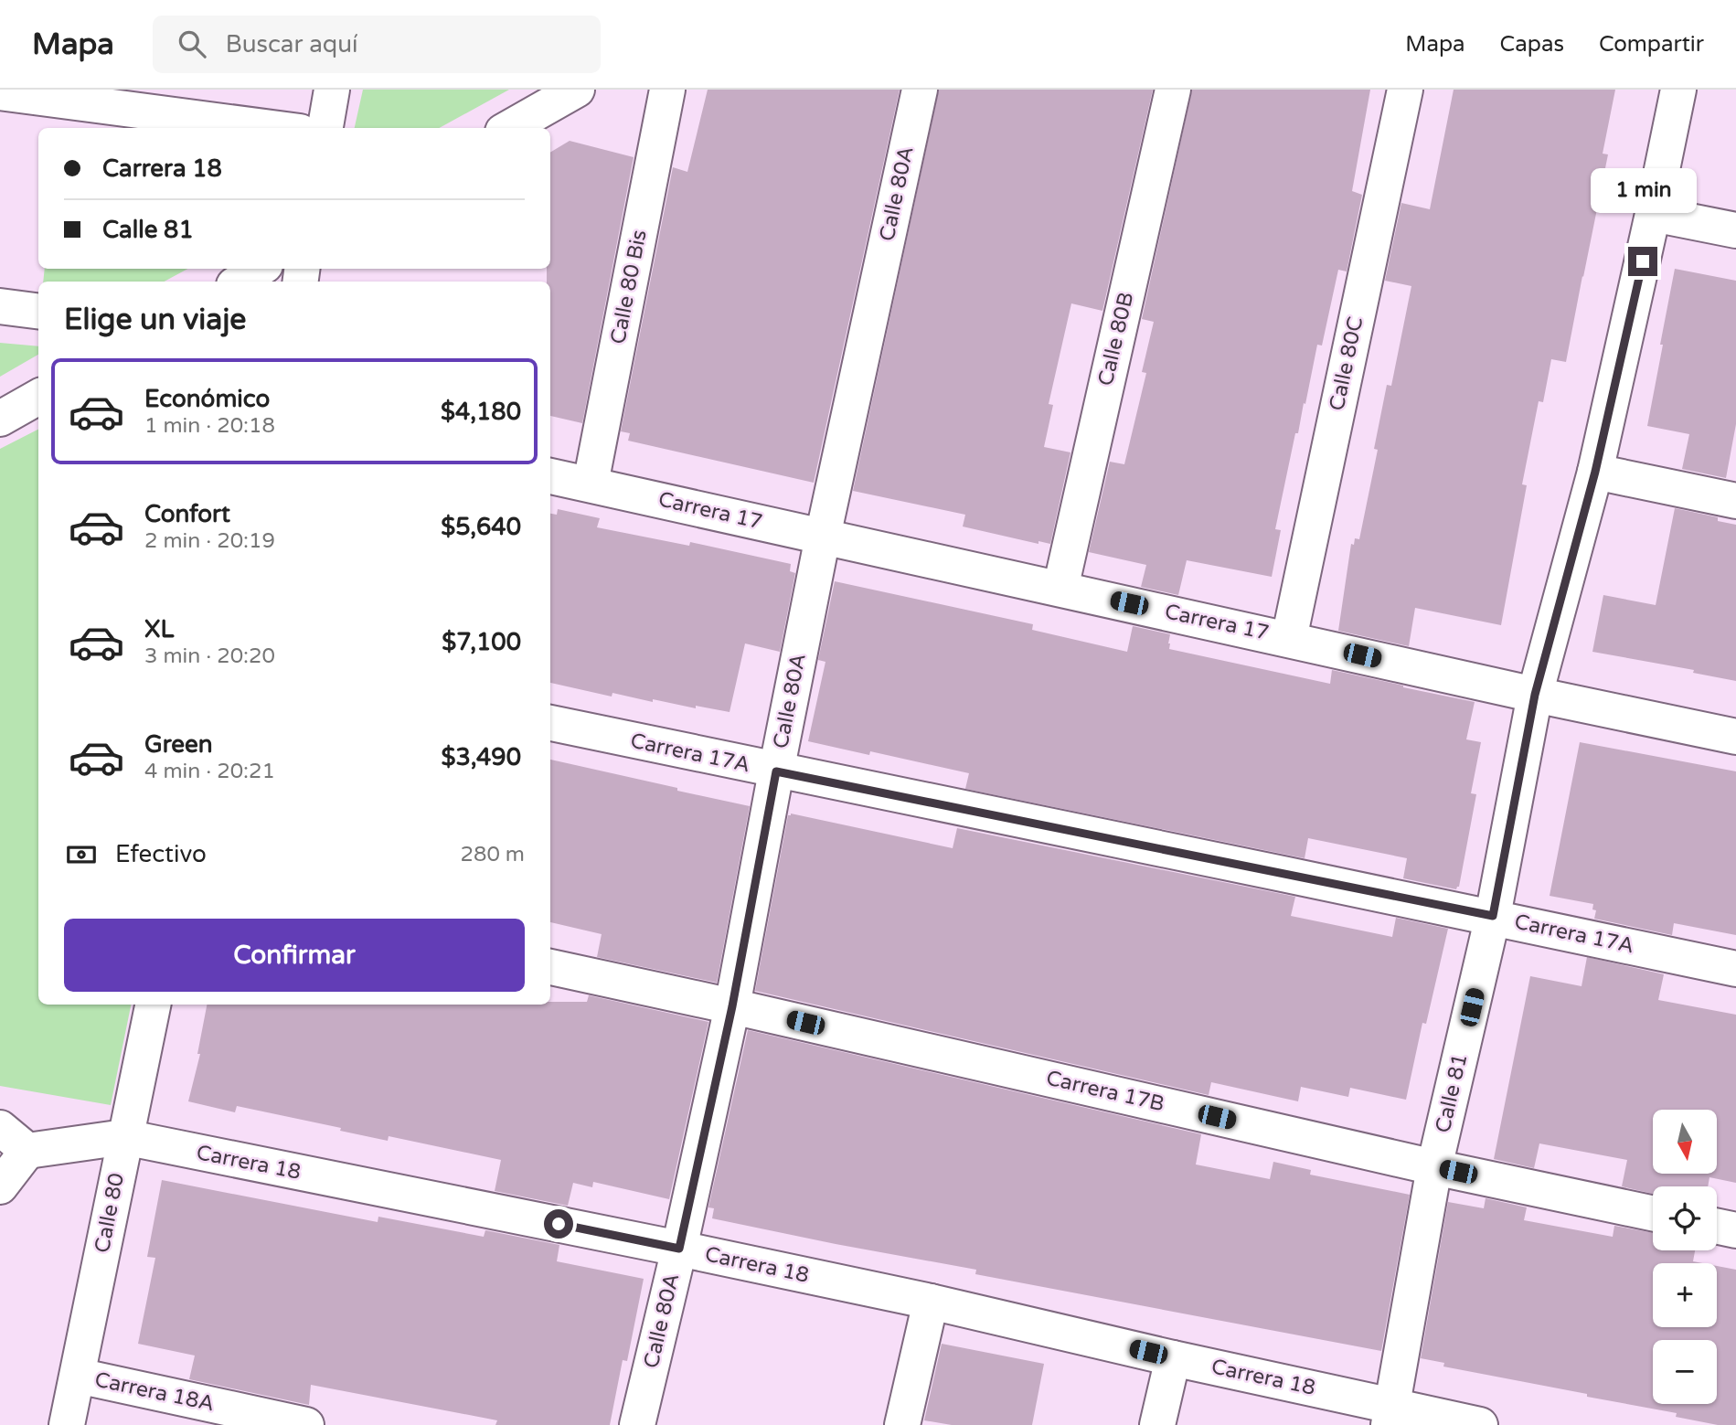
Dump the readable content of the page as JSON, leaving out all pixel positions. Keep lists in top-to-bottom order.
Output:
{
  "streets": {
    "street": [
      "Calle 80A",
      "Calle 80 Bis",
      "Calle 80B",
      "Calle 80C",
      "Carrera 17",
      "Carrera 17A",
      "Carrera 17B",
      "Calle 81",
      "Carrera 18",
      "Calle 80",
      "Carrera 18A"
    ]
  },
  "crossings": [
    ["Calle 80A", "Carrera 17"],
    ["Calle 80A", "Carrera 17A"],
    ["Calle 80A", "Carrera 17B"],
    ["Calle 80A", "Carrera 18"],
    ["Calle 80 Bis", "Carrera 17"],
    ["Calle 80B", "Carrera 17"],
    ["Calle 80C", "Carrera 17"],
    ["Carrera 17", "Calle 81"],
    ["Carrera 17A", "Calle 81"],
    ["Carrera 17B", "Calle 81"],
    ["Calle 81", "Carrera 18"],
    ["Carrera 18", "Calle 80"],
    ["Calle 80", "Carrera 18A"]
  ],
  "north": "bottom",
  "page": {
    "header": "Mapa",
    "search": "Buscar aquí",
    "nav": ["Mapa", "Capas", "Compartir"],
    "banner": ["Carrera 18", "Calle 81"],
    "bubble": "1 min",
    "heading": "Elige un viaje",
    "list": [
      {
        "name": "Económico",
        "note": "1 min · 20:18",
        "value": "$4,180"
      },
      {
        "name": "Confort",
        "note": "2 min · 20:19",
        "value": "$5,640"
      },
      {
        "name": "XL",
        "note": "3 min · 20:20",
        "value": "$7,100"
      },
      {
        "name": "Green",
        "note": "4 min · 20:21",
        "value": "$3,490"
      }
    ],
    "pay": ["Efectivo", "280 m"],
    "buttons": "Confirmar",
    "map_buttons": ["+", "−"]
  }
}
